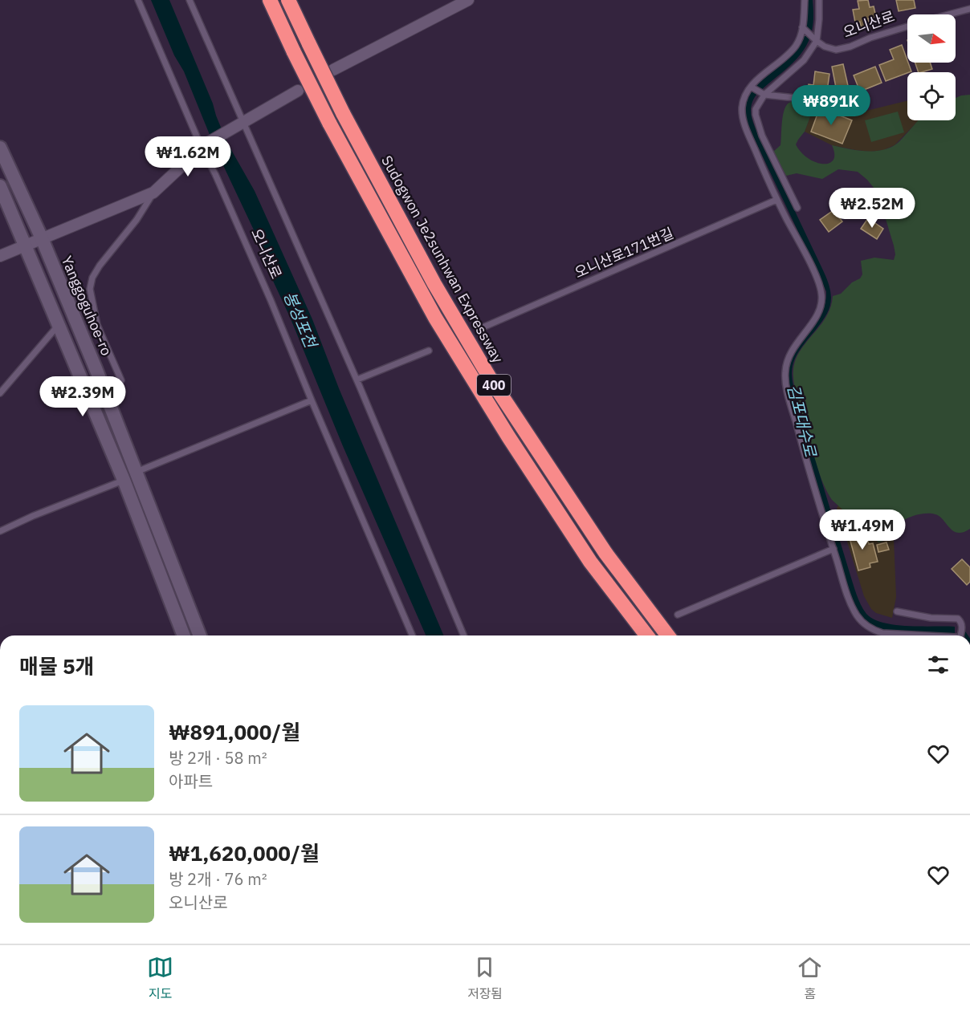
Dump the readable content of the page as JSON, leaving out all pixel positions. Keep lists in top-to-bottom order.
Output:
{
  "streets": {
    "highway": ["Sudogwon Je2sunhwan Expressway", "400"],
    "main road": ["Yanggoguhoe-ro"],
    "lane": ["오니산로", "오니산로171번길"]
  },
  "water": ["봉성포천", "김포대수로"],
  "north": "right",
  "page": {
    "price": [
      "₩891K",
      "₩1.62M",
      "₩2.52M",
      "₩2.39M",
      "₩1.49M"
    ],
    "heading": "매물 5개",
    "list": [
      {
        "name": "₩891,000/월",
        "note": "방 2개 · 58 m² · 아파트"
      },
      {
        "name": "₩1,620,000/월",
        "note": "방 2개 · 76 m² · 오니산로"
      }
    ],
    "tabs": ["지도", "저장됨", "홈"]
  }
}
